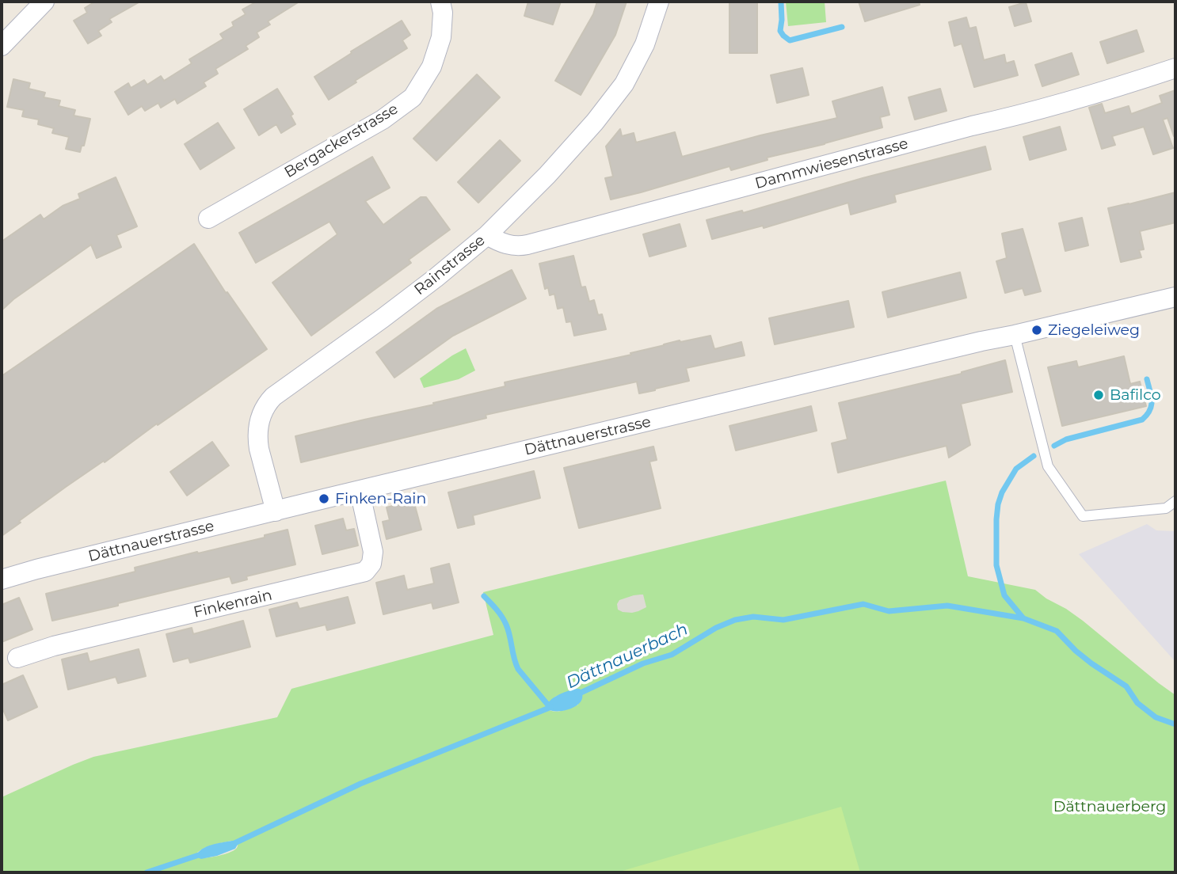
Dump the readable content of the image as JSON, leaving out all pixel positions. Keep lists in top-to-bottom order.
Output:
{
  "streets": {
    "street": [
      "Bergackerstrasse",
      "Dammwiesenstrasse",
      "Rainstrasse",
      "Dättnauerstrasse",
      "Finkenrain"
    ]
  },
  "crossings": [
    ["Dammwiesenstrasse", "Rainstrasse"],
    ["Rainstrasse", "Dättnauerstrasse"],
    ["Dättnauerstrasse", "Finkenrain"]
  ],
  "water": ["Dättnauerbach"],
  "parks": ["Dättnauerberg"],
  "places": ["Ziegeleiweg", "Bafilco", "Finken-Rain"]
}
